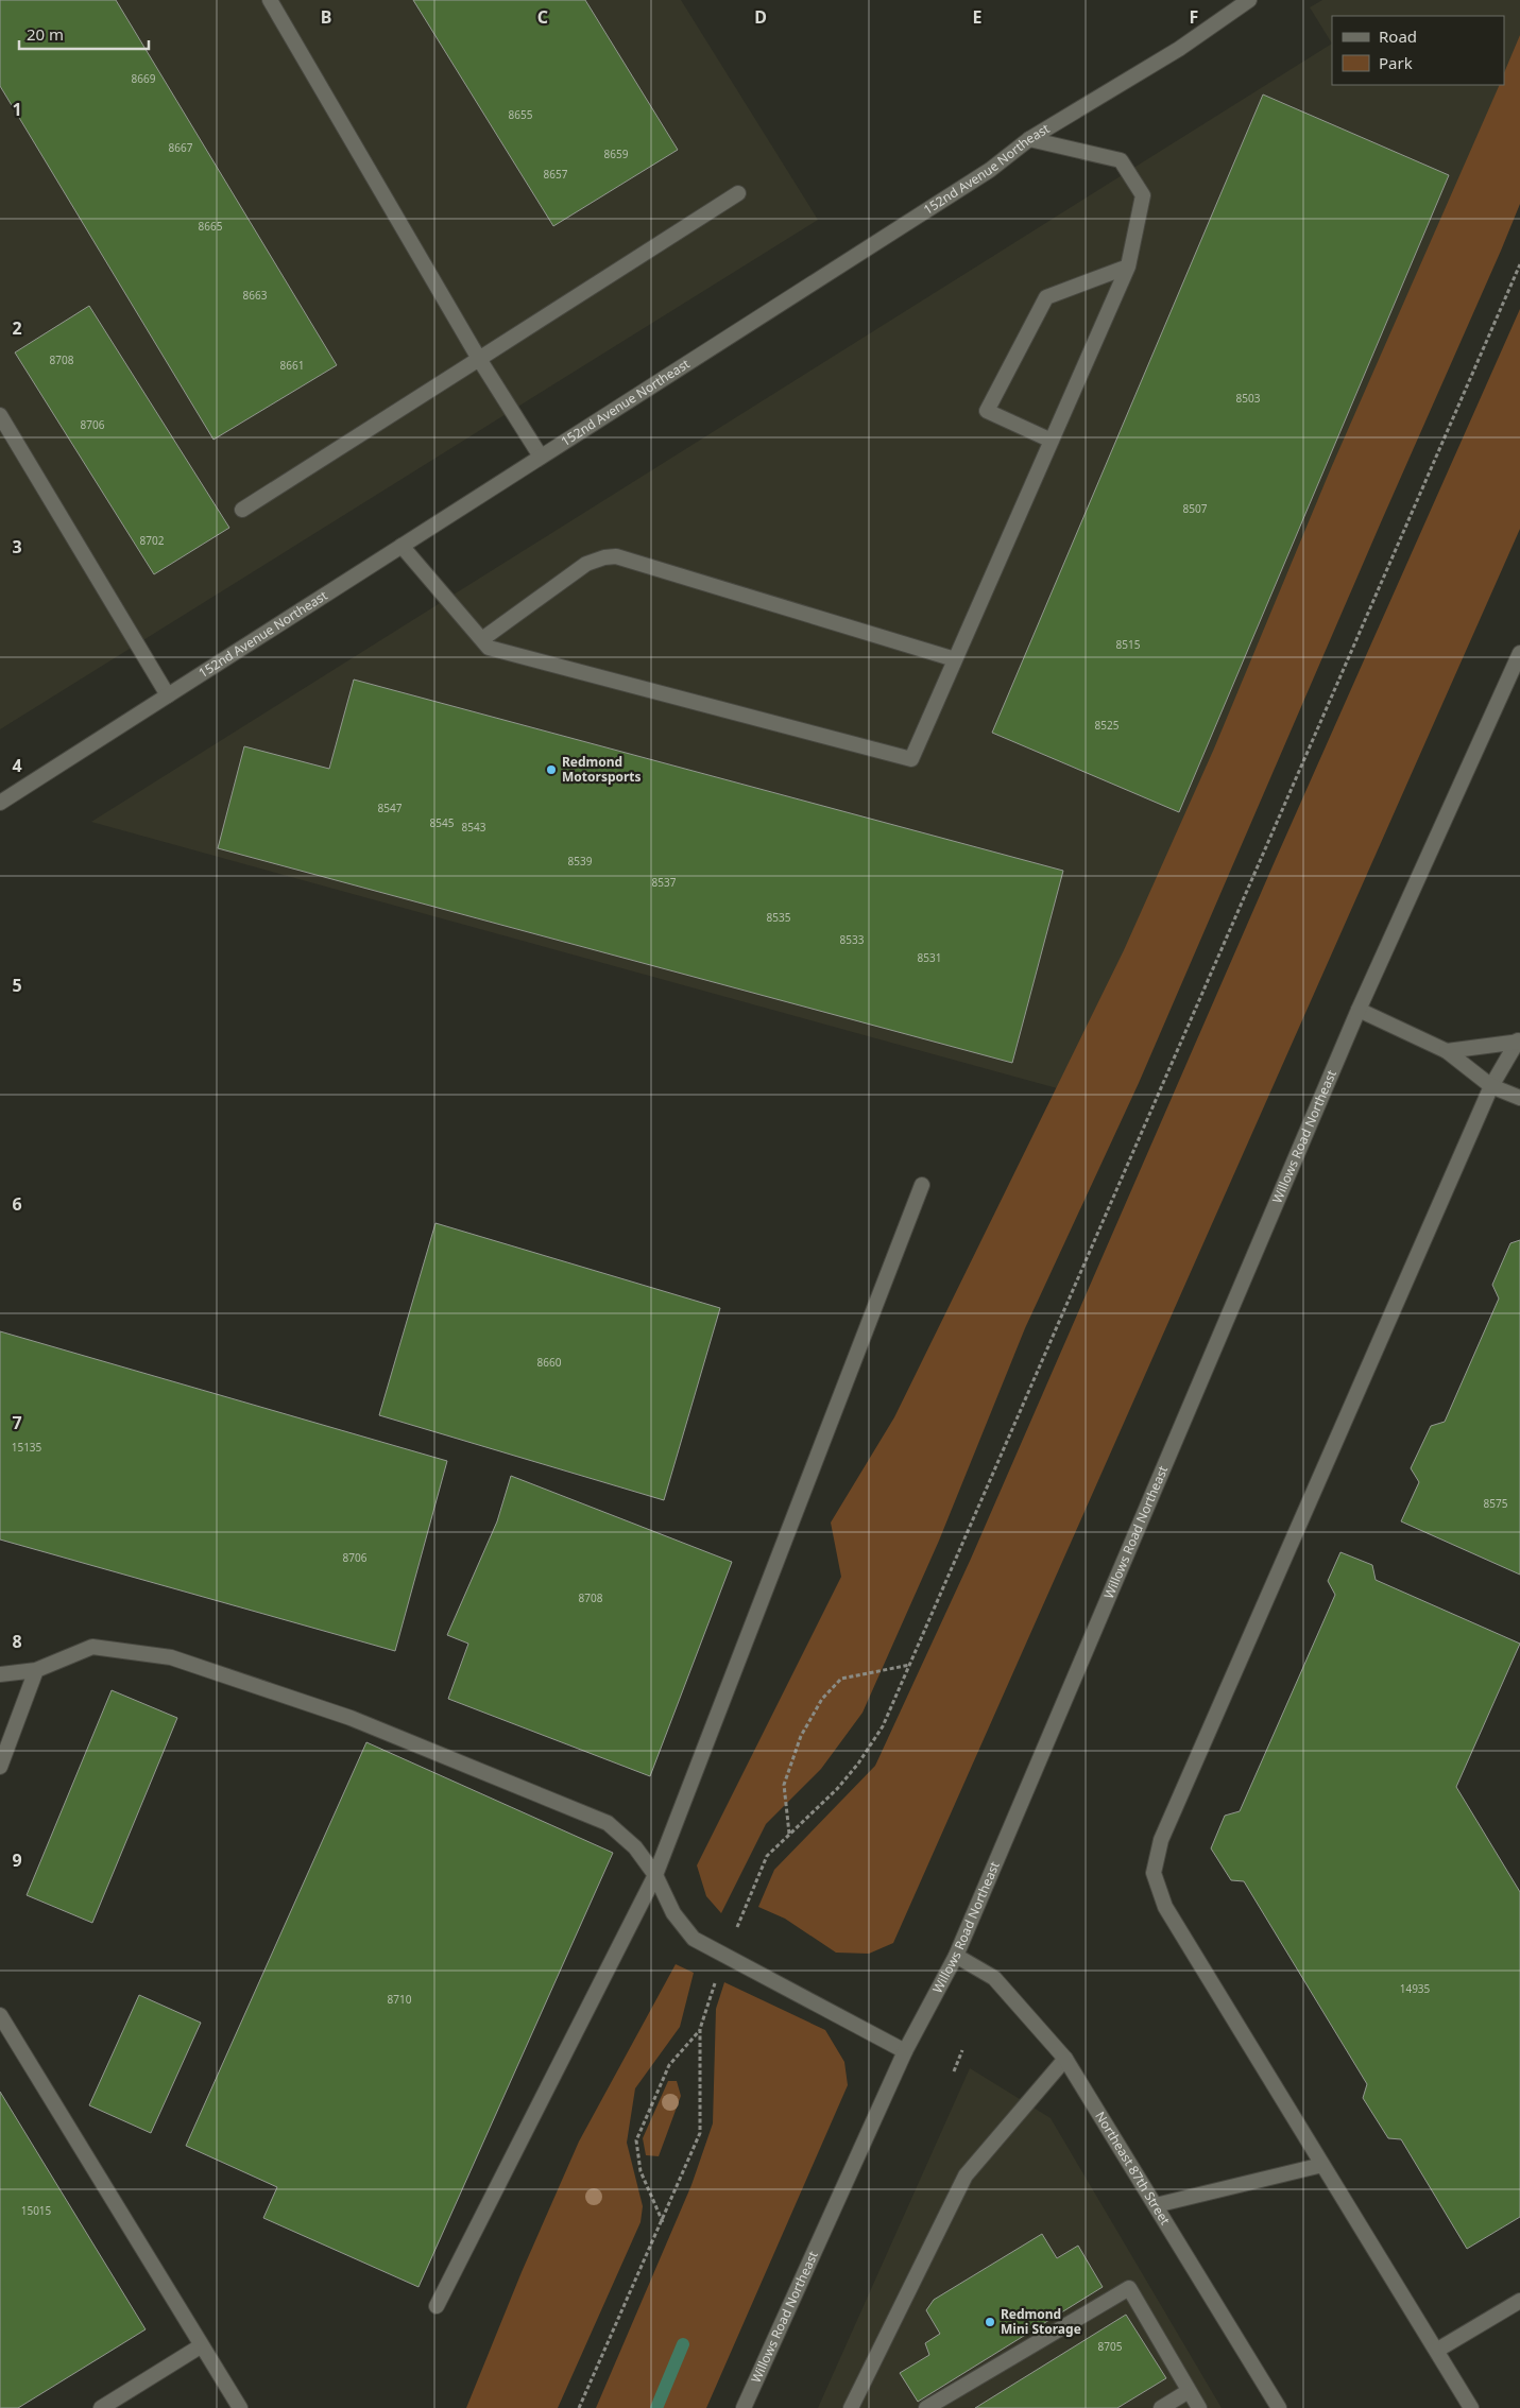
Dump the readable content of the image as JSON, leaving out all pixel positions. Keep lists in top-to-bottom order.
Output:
{
  "streets": {
    "street": ["152nd Avenue Northeast", "Willows Road Northeast", "Northeast 87th Street"]
  },
  "crossings": [
    ["Willows Road Northeast", "Northeast 87th Street"]
  ],
  "places": ["Redmond Motorsports", "Redmond Mini Storage"],
  "house_numbers": [
    "8669",
    "8655",
    "8667",
    "8659",
    "8657",
    "8665",
    "8663",
    "8708",
    "8661",
    "8503",
    "8706",
    "8507",
    "8702",
    "8515",
    "8525",
    "8547",
    "8545",
    "8543",
    "8539",
    "8537",
    "8535",
    "8533",
    "8531",
    "8660",
    "15135",
    "8575",
    "8706",
    "8708",
    "14935",
    "8710",
    "15015",
    "8705"
  ],
  "legend": ["Road", "Park"],
  "scale_bar": "20 m",
  "grid": {
    "columns": [
      "B",
      "C",
      "D",
      "E",
      "F"
    ],
    "rows": [
      "1",
      "2",
      "3",
      "4",
      "5",
      "6",
      "7",
      "8",
      "9"
    ]
  }
}
